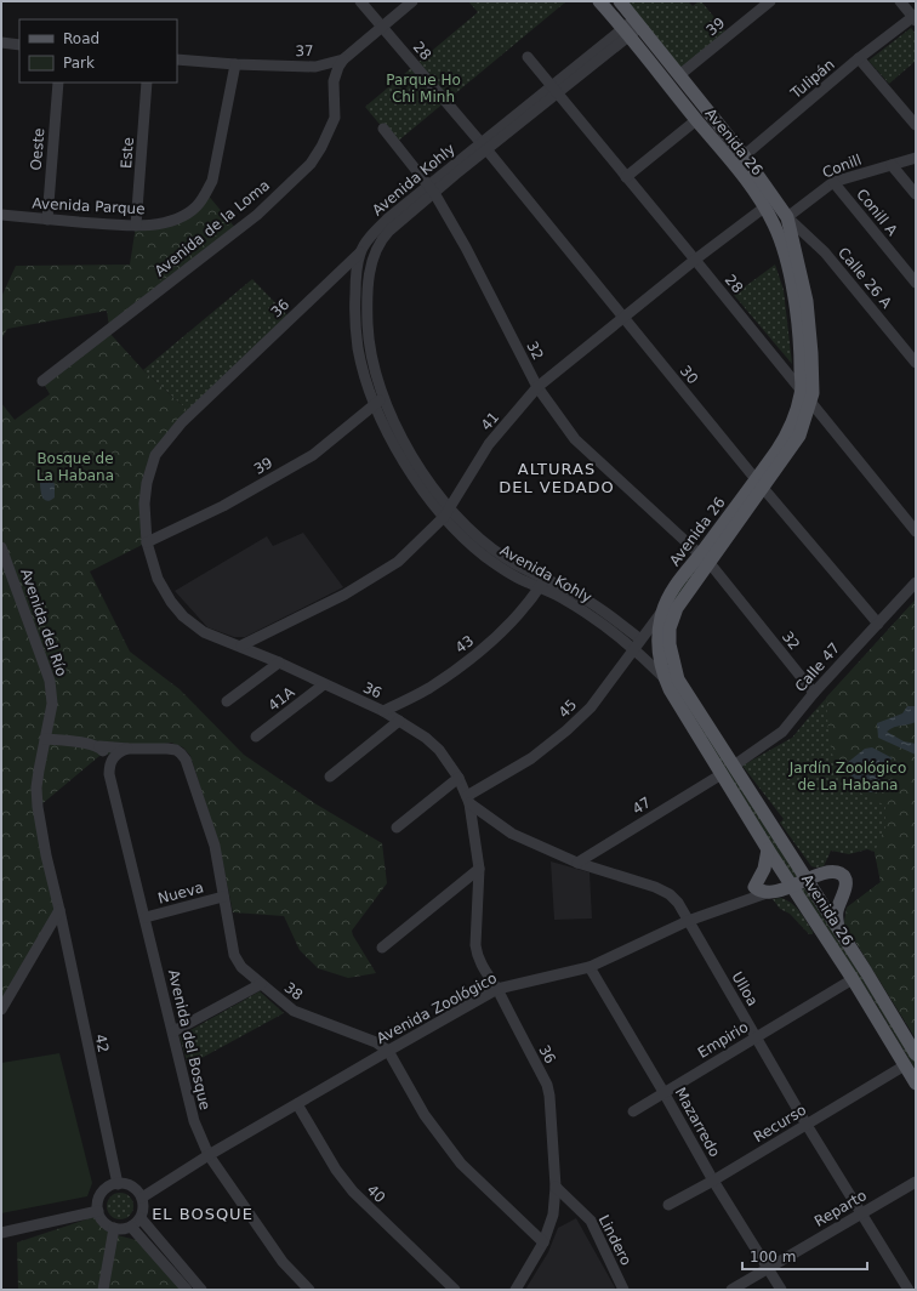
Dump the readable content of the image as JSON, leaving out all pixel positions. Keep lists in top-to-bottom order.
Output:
{
  "streets": {
    "main road": ["Avenida 26"],
    "street": [
      "39",
      "37",
      "28",
      "Tulipán",
      "Oeste",
      "Este",
      "Conill",
      "Avenida Kohly",
      "Avenida Parque",
      "Conill A",
      "Avenida de la Loma",
      "Calle 26 A",
      "36",
      "32",
      "30",
      "41",
      "Avenida del Río",
      "43",
      "Calle 47",
      "41A",
      "45",
      "47",
      "Nueva",
      "Ulloa",
      "38",
      "Avenida Zoológico",
      "Avenida del Bosque",
      "Empirio",
      "42",
      "Mazarredo",
      "Recurso",
      "40",
      "Reparto",
      "Lindero"
    ]
  },
  "crossings": [
    ["39", "Avenida 26"],
    ["39", "Avenida Kohly"],
    ["39", "36"],
    ["37", "28"],
    ["37", "Avenida Parque"],
    ["37", "Avenida de la Loma"],
    ["28", "Avenida 26"],
    ["28", "Avenida Kohly"],
    ["28", "30"],
    ["28", "41"],
    ["Tulipán", "Avenida 26"],
    ["Avenida 26", "Conill"],
    ["Avenida 26", "Avenida Kohly"],
    ["Avenida 26", "Calle 26 A"],
    ["Avenida 26", "32"],
    ["Avenida 26", "30"],
    ["Avenida 26", "41"],
    ["Avenida 26", "Calle 47"],
    ["Avenida 26", "45"],
    ["Avenida 26", "47"],
    ["Avenida 26", "Empirio"],
    ["Avenida 26", "Recurso"],
    ["Oeste", "Avenida Parque"],
    ["Este", "Avenida Parque"],
    ["Conill", "Conill A"],
    ["Conill", "Calle 26 A"],
    ["Avenida Kohly", "36"],
    ["Avenida Kohly", "32"],
    ["Avenida Kohly", "30"],
    ["Avenida Kohly", "41"],
    ["Avenida Kohly", "43"],
    ["Avenida Kohly", "45"],
    ["36", "41"],
    ["36", "43"],
    ["36", "41A"],
    ["36", "45"],
    ["36", "Ulloa"],
    ["36", "Avenida Zoológico"],
    ["36", "Lindero"],
    ["32", "41"],
    ["32", "Calle 47"],
    ["30", "41"],
    ["30", "Calle 47"],
    ["Avenida del Río", "42"],
    ["45", "Ulloa"],
    ["47", "Ulloa"],
    ["Nueva", "38"],
    ["Nueva", "Avenida del Bosque"],
    ["Ulloa", "Avenida Zoológico"],
    ["Ulloa", "Empirio"],
    ["Ulloa", "Recurso"],
    ["Ulloa", "Reparto"],
    ["38", "Avenida Zoológico"],
    ["38", "Avenida del Bosque"],
    ["Avenida Zoológico", "Avenida del Bosque"],
    ["Avenida Zoológico", "42"],
    ["Avenida Zoológico", "Mazarredo"],
    ["Avenida Zoológico", "40"],
    ["Empirio", "Mazarredo"],
    ["Mazarredo", "Recurso"],
    ["Mazarredo", "Reparto"]
  ],
  "districts": ["ALTURAS DEL VEDADO", "EL BOSQUE"],
  "parks": ["Parque Ho Chi Minh", "Bosque de La Habana", "Jardín Zoológico de La Habana"],
  "legend": ["Road", "Park"],
  "scale_bar": "100 m"
}
